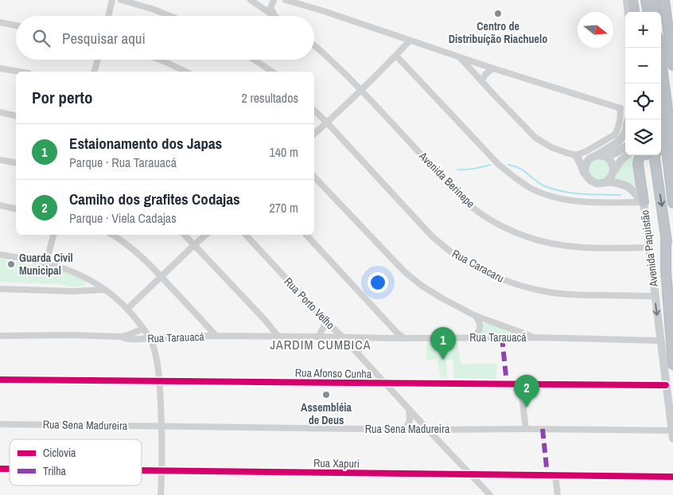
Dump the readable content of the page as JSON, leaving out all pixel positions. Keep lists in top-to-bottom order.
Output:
{
  "streets": {
    "main road": ["Avenida Paquistão"],
    "street": [
      "Avenida Berinepe",
      "Rua Caracaru",
      "Rua Porto Velho",
      "Rua Tarauacá",
      "Rua Afonso Cunha",
      "Rua Sena Madureira",
      "Rua Xapuri"
    ]
  },
  "crossings": [
    ["Avenida Berinepe", "Avenida Paquistão"],
    ["Avenida Paquistão", "Rua Caracaru"],
    ["Avenida Paquistão", "Rua Tarauacá"],
    ["Avenida Paquistão", "Rua Afonso Cunha"],
    ["Avenida Paquistão", "Rua Sena Madureira"],
    ["Rua Porto Velho", "Rua Tarauacá"],
    ["Rua Porto Velho", "Rua Afonso Cunha"],
    ["Rua Porto Velho", "Rua Sena Madureira"],
    ["Rua Porto Velho", "Rua Xapuri"]
  ],
  "districts": ["JARDIM CUMBICA"],
  "places": ["Centro de Distribuíção Riachuelo", "Guarda Civil Municipal", "Assembléia de Deus"],
  "legend": ["Ciclovia", "Trilha"],
  "north": "right",
  "page": {
    "map_buttons": ["+", "−"],
    "search": "Pesquisar aqui",
    "heading": ["Por perto", "2 resultados"],
    "list": [
      {
        "mark": "1",
        "name": "Estaionamento dos Japas",
        "note": "Parque · Rua Tarauacá",
        "value": "140 m"
      },
      {
        "mark": "2",
        "name": "Camiho dos grafites Codajas",
        "note": "Parque · Viela Cadajas",
        "value": "270 m"
      }
    ],
    "pins": ["1", "2"]
  }
}
